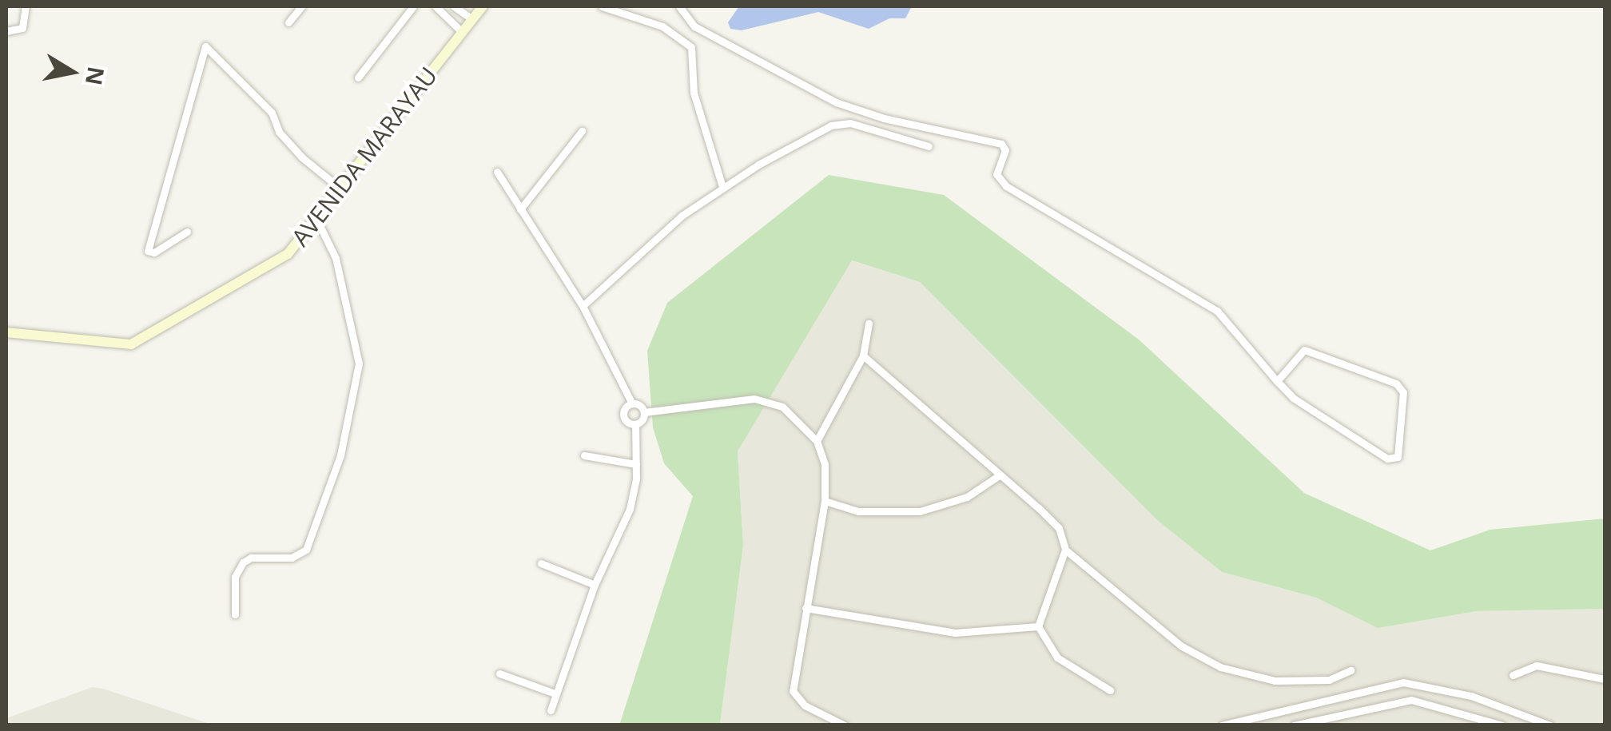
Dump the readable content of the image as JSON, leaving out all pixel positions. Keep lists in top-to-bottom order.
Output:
{
  "streets": {
    "street": ["AVENIDA MARAYAU"]
  },
  "north": "right"
}
